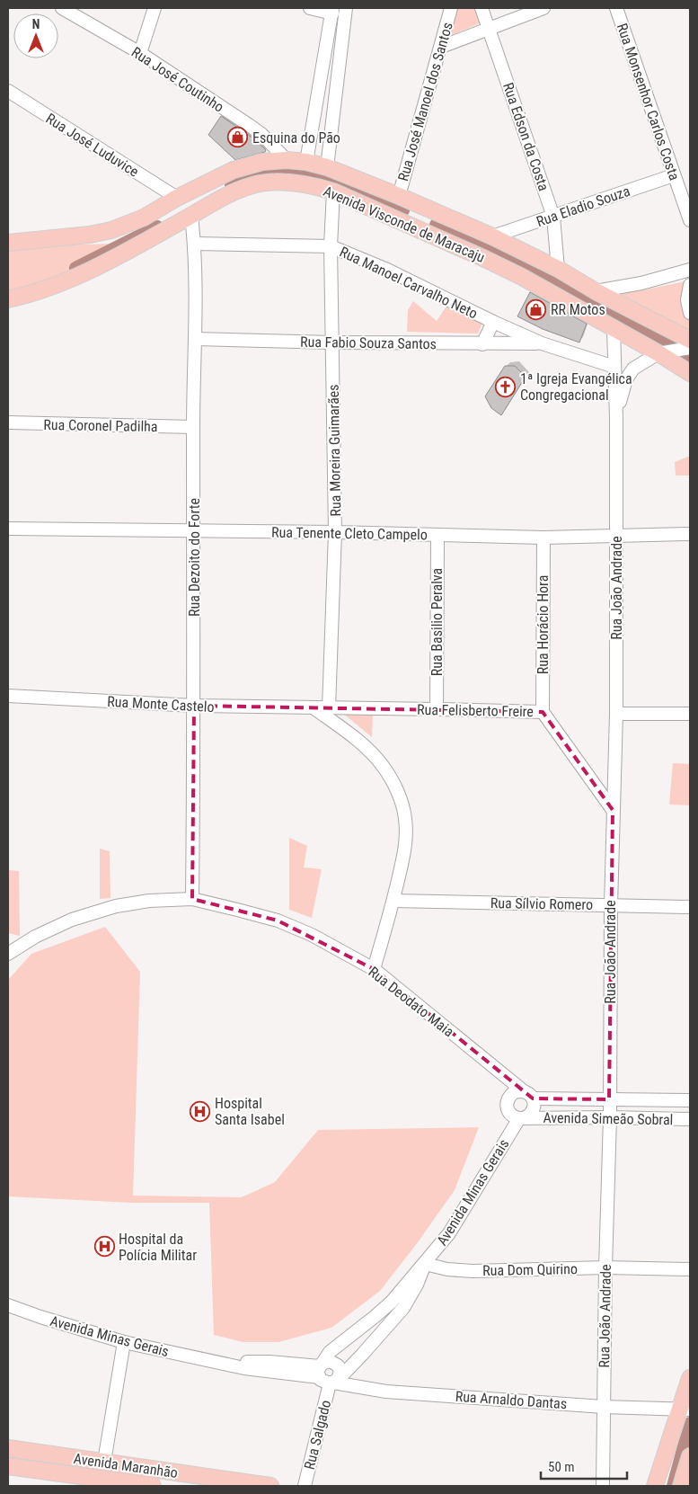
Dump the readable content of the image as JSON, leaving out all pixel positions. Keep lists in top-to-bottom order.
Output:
{
  "streets": {
    "main road": ["Avenida Visconde de Maracaju", "Avenida Maranhão"],
    "street": [
      "Rua José Coutinho",
      "Rua José Manoel dos Santos",
      "Rua Monsenhor Carlos Costa",
      "Rua Edson da Costa",
      "Rua José Luduvice",
      "Rua Eladio Souza",
      "Rua Manoel Carvalho Neto",
      "Rua Fabio Souza Santos",
      "Rua Coronel Padilha",
      "Rua Moreira Guimarães",
      "Rua Tenente Cleto Campelo",
      "Rua Dezoito do Forte",
      "Rua João Andrade",
      "Rua Basilio Peralva",
      "Rua Horácio Hora",
      "Rua Monte Castelo",
      "Rua Felisberto Freire",
      "Rua Sílvio Romero",
      "Rua Deodato Maia",
      "Avenida Simeão Sobral",
      "Avenida Minas Gerais",
      "Rua Dom Quirino",
      "Rua Arnaldo Dantas",
      "Rua Salgado"
    ]
  },
  "crossings": [
    ["Rua José Coutinho", "Avenida Visconde de Maracaju"],
    ["Rua José Manoel dos Santos", "Avenida Visconde de Maracaju"],
    ["Rua Monsenhor Carlos Costa", "Rua Eladio Souza"],
    ["Rua Edson da Costa", "Rua Eladio Souza"],
    ["Rua Edson da Costa", "Avenida Visconde de Maracaju"],
    ["Rua José Luduvice", "Avenida Visconde de Maracaju"],
    ["Rua Eladio Souza", "Avenida Visconde de Maracaju"],
    ["Avenida Visconde de Maracaju", "Rua Moreira Guimarães"],
    ["Avenida Visconde de Maracaju", "Rua Dezoito do Forte"],
    ["Avenida Visconde de Maracaju", "Rua João Andrade"],
    ["Rua Manoel Carvalho Neto", "Rua Fabio Souza Santos"],
    ["Rua Manoel Carvalho Neto", "Rua Moreira Guimarães"],
    ["Rua Manoel Carvalho Neto", "Rua Dezoito do Forte"],
    ["Rua Manoel Carvalho Neto", "Rua João Andrade"],
    ["Rua Fabio Souza Santos", "Rua Moreira Guimarães"],
    ["Rua Fabio Souza Santos", "Rua Dezoito do Forte"],
    ["Rua Coronel Padilha", "Rua Dezoito do Forte"],
    ["Rua Moreira Guimarães", "Rua Tenente Cleto Campelo"],
    ["Rua Moreira Guimarães", "Rua Felisberto Freire"],
    ["Rua Tenente Cleto Campelo", "Rua Dezoito do Forte"],
    ["Rua Tenente Cleto Campelo", "Rua João Andrade"],
    ["Rua Tenente Cleto Campelo", "Rua Basilio Peralva"],
    ["Rua Tenente Cleto Campelo", "Rua Horácio Hora"],
    ["Rua Dezoito do Forte", "Rua Monte Castelo"],
    ["Rua Dezoito do Forte", "Rua Deodato Maia"],
    ["Rua João Andrade", "Rua Felisberto Freire"],
    ["Rua João Andrade", "Rua Sílvio Romero"],
    ["Rua João Andrade", "Avenida Simeão Sobral"],
    ["Rua João Andrade", "Rua Dom Quirino"],
    ["Rua João Andrade", "Rua Arnaldo Dantas"],
    ["Rua Basilio Peralva", "Rua Felisberto Freire"],
    ["Rua Horácio Hora", "Rua Felisberto Freire"],
    ["Rua Monte Castelo", "Rua Felisberto Freire"],
    ["Rua Deodato Maia", "Avenida Simeão Sobral"],
    ["Rua Deodato Maia", "Avenida Minas Gerais"],
    ["Avenida Simeão Sobral", "Avenida Minas Gerais"],
    ["Avenida Minas Gerais", "Rua Dom Quirino"],
    ["Avenida Minas Gerais", "Rua Arnaldo Dantas"],
    ["Avenida Minas Gerais", "Rua Salgado"],
    ["Rua Arnaldo Dantas", "Rua Salgado"]
  ],
  "places": {
    "shop": ["Esquina do Pão", "RR Motos"],
    "church": ["1ª Igreja Evangélica Congregacional"],
    "hospital": ["Hospital Santa Isabel", "Hospital da Polícia Militar"]
  },
  "scale_bar": "50 m",
  "north": "top"
}
